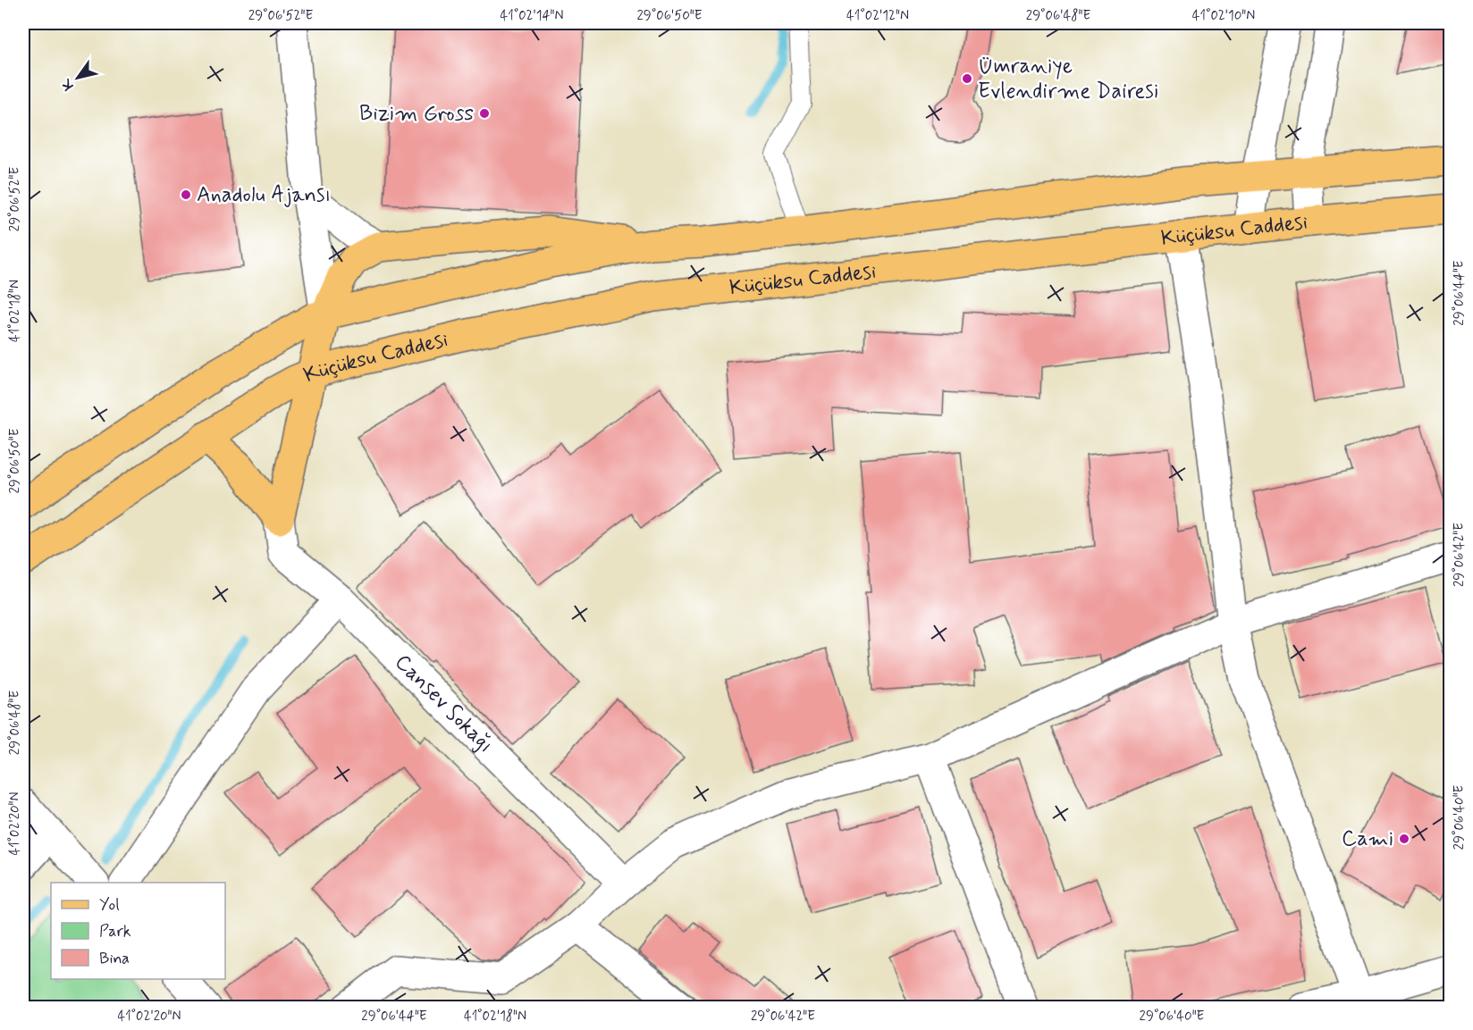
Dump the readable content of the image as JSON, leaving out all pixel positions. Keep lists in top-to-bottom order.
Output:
{
  "streets": {
    "main road": ["Küçüksu Caddesi"],
    "street": ["Cansev Sokağı"]
  },
  "places": [
    "Ümraniye Evlendirme Dairesi",
    "Bizim Gross",
    "Anadolu Ajansı",
    "Cami"
  ],
  "legend": ["Yol", "Park", "Bina"],
  "north": "bottom left",
  "coordinates": [
    "29°06'52\"E",
    "41°02'14\"N",
    "29°06'50\"E",
    "41°02'12\"N",
    "29°06'48\"E",
    "41°02'10\"N",
    "29°06'44\"E",
    "41°02'18\"N",
    "29°06'42\"E",
    "29°06'40\"E",
    "41°02'20\"N"
  ]
}
